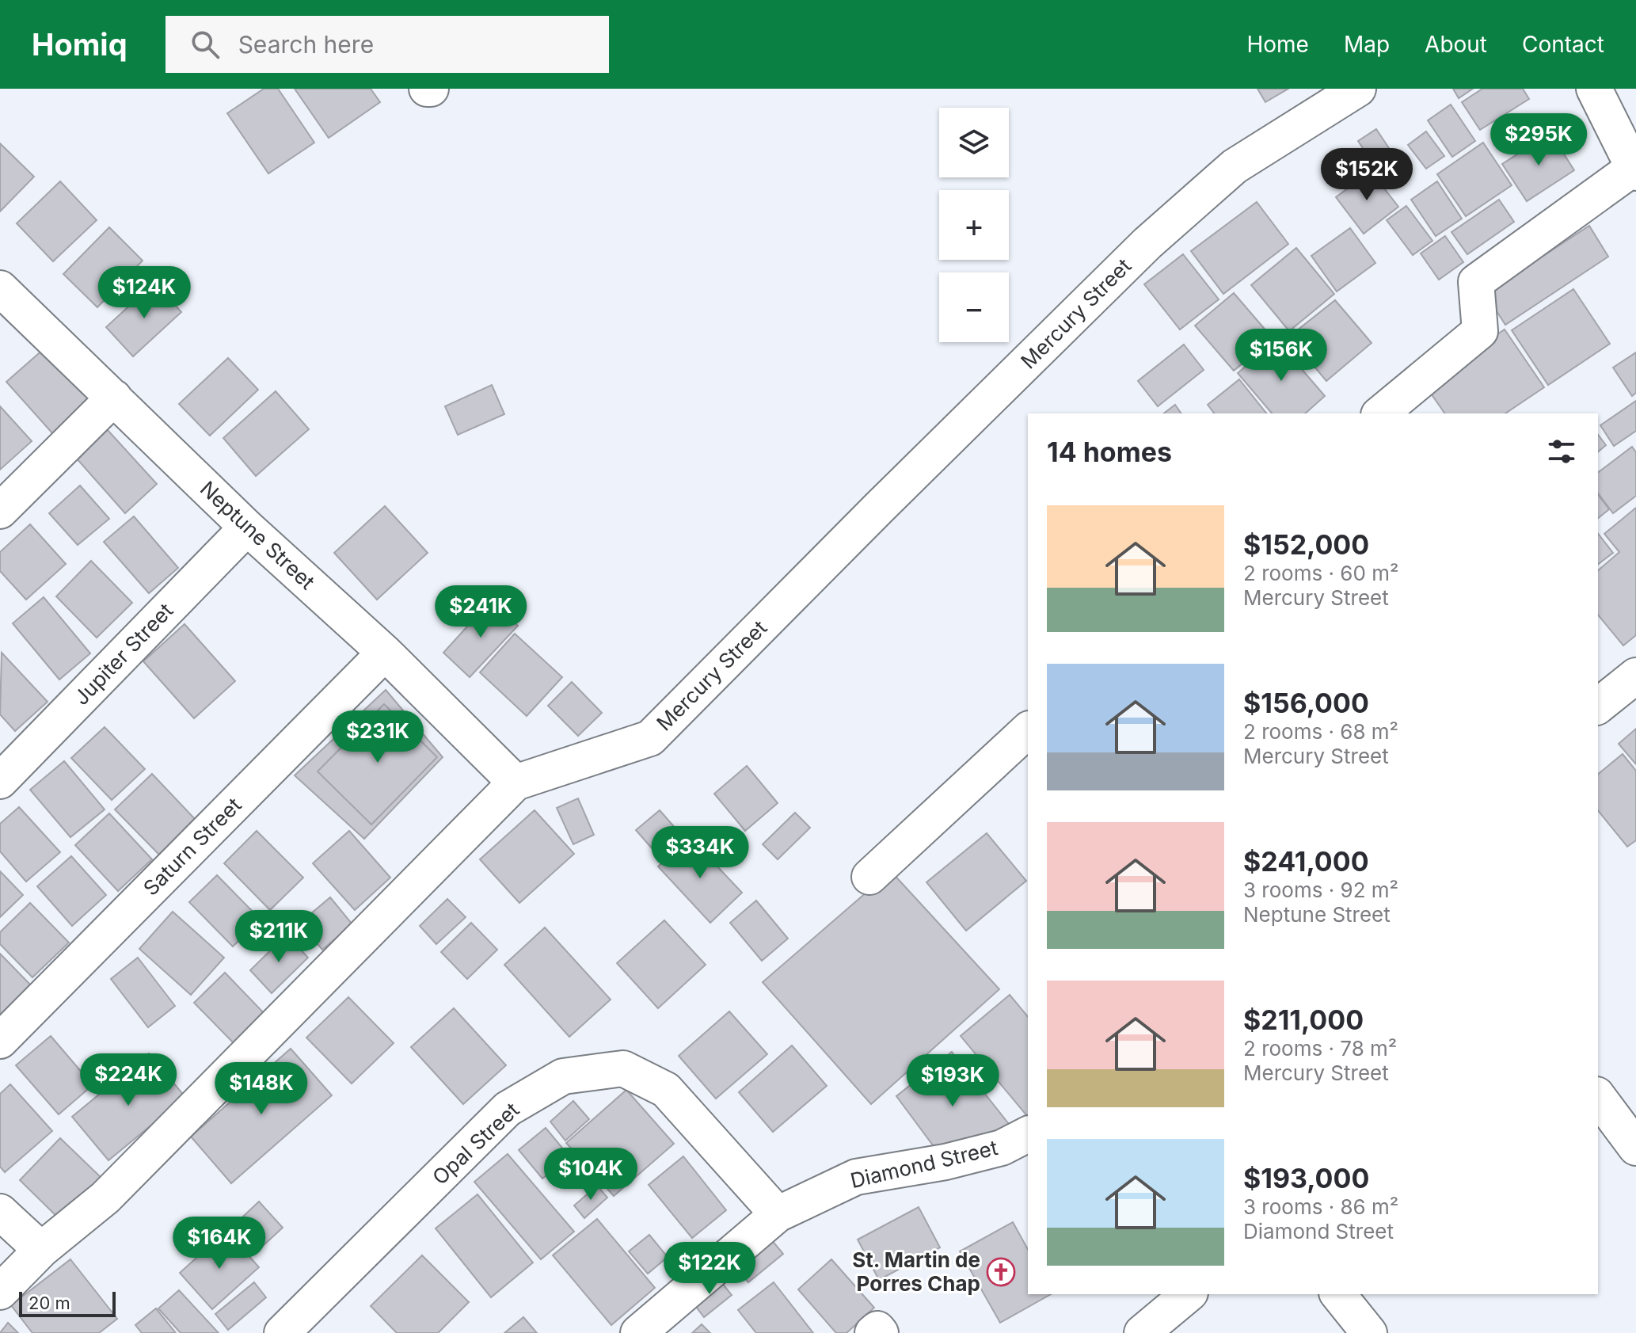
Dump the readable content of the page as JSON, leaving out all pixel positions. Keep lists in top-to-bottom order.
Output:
{
  "streets": {
    "street": [
      "Mercury Street",
      "Neptune Street",
      "Jupiter Street",
      "Saturn Street",
      "Opal Street",
      "Diamond Street"
    ]
  },
  "crossings": [
    ["Mercury Street", "Neptune Street"],
    ["Neptune Street", "Jupiter Street"],
    ["Neptune Street", "Saturn Street"],
    ["Opal Street", "Diamond Street"]
  ],
  "places": {
    "church": ["St. Martin de Porres Chap"]
  },
  "scale_bar": "20 m",
  "page": {
    "header": "Homiq",
    "search": "Search here",
    "nav": [
      "Home",
      "Map",
      "About",
      "Contact"
    ],
    "map_buttons": ["+", "−"],
    "price": [
      "$295K",
      "$152K",
      "$124K",
      "$156K",
      "$241K",
      "$231K",
      "$334K",
      "$211K",
      "$224K",
      "$193K",
      "$148K",
      "$104K",
      "$164K",
      "$122K"
    ],
    "heading": "14 homes",
    "list": [
      {
        "name": "$152,000",
        "note": "2 rooms · 60 m² · Mercury Street"
      },
      {
        "name": "$156,000",
        "note": "2 rooms · 68 m² · Mercury Street"
      },
      {
        "name": "$241,000",
        "note": "3 rooms · 92 m² · Neptune Street"
      },
      {
        "name": "$211,000",
        "note": "2 rooms · 78 m² · Mercury Street"
      },
      {
        "name": "$193,000",
        "note": "3 rooms · 86 m² · Diamond Street"
      }
    ],
    "scale": "20 m"
  }
}
